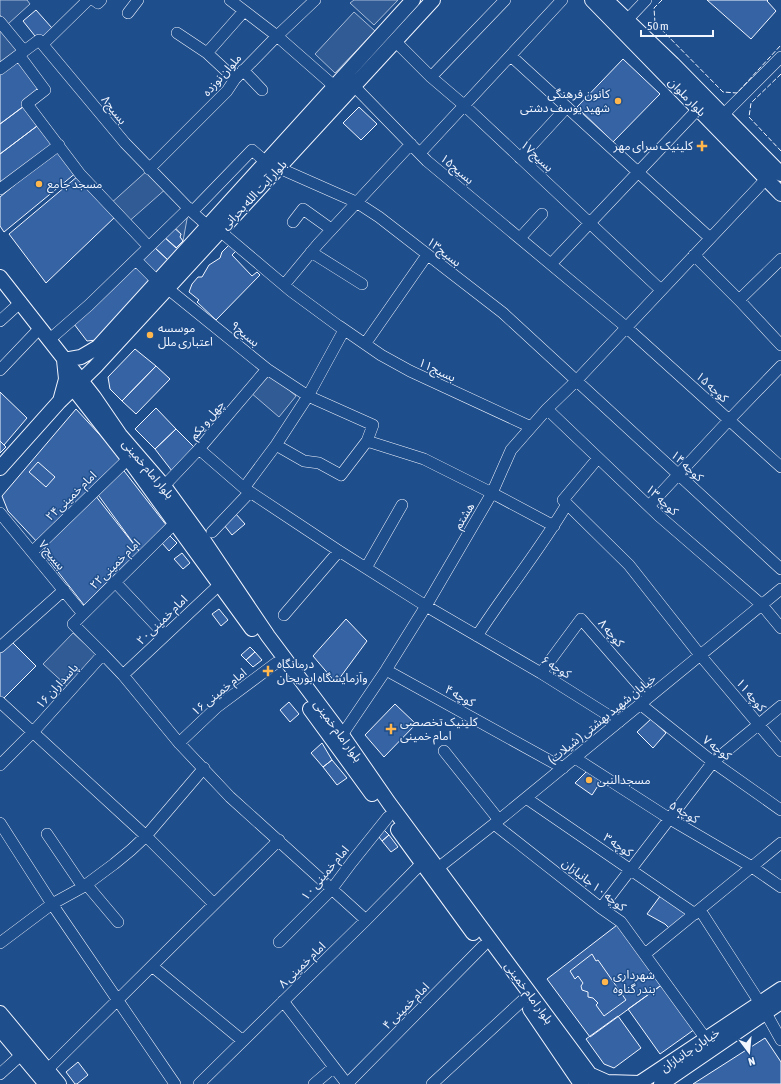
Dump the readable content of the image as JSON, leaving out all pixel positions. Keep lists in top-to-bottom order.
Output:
{
  "streets": {
    "main road": [
      "بلوار ملوان",
      "بلوار آیت الله بحرانی",
      "بلوار امام خمینی",
      "خیابان جانبازان"
    ],
    "street": [
      "ملوان نوزده",
      "بسیج۸",
      "بسیج۱۷",
      "بسیج۱۵",
      "بسیج۱۳",
      "بسیج۹",
      "بسیج۱۱",
      "کوچه ۱۵",
      "چهل و یکم",
      "کوچه ۱۴",
      "امام خمینی۲۴",
      "کوچه ۱۳",
      "هشتم",
      "بسیج ۷",
      "امام خمینی۲۲",
      "امام خمینی۲۰",
      "کوچه ۸",
      "کوچه ۶",
      "پاسداران ۱۶",
      "امام خمینی ۱۶",
      "کوچه ۱۱",
      "کوچه ۴",
      "خیابان شهید بهشتی ( شیلات)",
      "کوچه ۷",
      "کوچه ۵",
      "کوچه ۳",
      "امام خمینی ۱۰",
      "کوچه ۱۰ جانبازان",
      "امام خمینی ۸",
      "امام خمینی ۴"
    ]
  },
  "crossings": [
    ["ملوان نوزده", "بسیج۸"],
    ["بلوار ملوان", "هشتم"],
    ["بسیج۸", "بلوار آیت الله بحرانی"],
    ["بسیج۸", "بسیج۱۳"],
    ["بسیج۸", "بسیج۱۱"],
    ["بسیج۱۷", "بلوار آیت الله بحرانی"],
    ["بسیج۱۷", "هشتم"],
    ["بسیج۱۵", "بلوار آیت الله بحرانی"],
    ["بسیج۱۵", "کوچه ۱۵"],
    ["بلوار آیت الله بحرانی", "بسیج۱۳"],
    ["بلوار آیت الله بحرانی", "بسیج۹"],
    ["بلوار آیت الله بحرانی", "بسیج۱۱"],
    ["بلوار آیت الله بحرانی", "بلوار امام خمینی"],
    ["بسیج۱۳", "کوچه ۱۴"],
    ["بسیج۱۳", "هشتم"],
    ["بسیج۹", "چهل و یکم"],
    ["بسیج۱۱", "هشتم"],
    ["کوچه ۱۵", "هشتم"],
    ["چهل و یکم", "بلوار امام خمینی"],
    ["چهل و یکم", "کوچه ۶"],
    ["کوچه ۱۴", "هشتم"],
    ["بلوار امام خمینی", "امام خمینی۲۴"],
    ["بلوار امام خمینی", "هشتم"],
    ["بلوار امام خمینی", "امام خمینی۲۲"],
    ["بلوار امام خمینی", "امام خمینی۲۰"],
    ["بلوار امام خمینی", "امام خمینی ۱۶"],
    ["بلوار امام خمینی", "خیابان شهید بهشتی ( شیلات)"],
    ["بلوار امام خمینی", "امام خمینی ۱۰"],
    ["بلوار امام خمینی", "امام خمینی ۸"],
    ["بلوار امام خمینی", "امام خمینی ۴"],
    ["امام خمینی۲۴", "بسیج ۷"],
    ["کوچه ۱۳", "هشتم"],
    ["کوچه ۱۳", "خیابان شهید بهشتی ( شیلات)"],
    ["هشتم", "کوچه ۶"],
    ["هشتم", "کوچه ۴"],
    ["بسیج ۷", "امام خمینی۲۲"],
    ["امام خمینی۲۲", "پاسداران ۱۶"],
    ["کوچه ۸", "کوچه ۶"],
    ["کوچه ۸", "خیابان شهید بهشتی ( شیلات)"],
    ["کوچه ۶", "خیابان شهید بهشتی ( شیلات)"],
    ["کوچه ۱۱", "خیابان شهید بهشتی ( شیلات)"],
    ["کوچه ۴", "خیابان شهید بهشتی ( شیلات)"],
    ["خیابان شهید بهشتی ( شیلات)", "کوچه ۷"],
    ["خیابان شهید بهشتی ( شیلات)", "کوچه ۵"],
    ["خیابان شهید بهشتی ( شیلات)", "کوچه ۳"],
    ["خیابان شهید بهشتی ( شیلات)", "کوچه ۱۰ جانبازان"],
    ["کوچه ۱۰ جانبازان", "خیابان جانبازان"]
  ],
  "places": {
    "other": [
      "کانون فرهنگی شهید یوسف دشتی",
      "مسجد جامع",
      "موسسه اعتباری ملل",
      "مسجدالنبی",
      "شهرداری بندر گناوه"
    ],
    "health": ["کلینیک سرای مهر", "درمانگاه وآزمایشگاه ابوریحان", "کلینیک تخصصی امام خمینی"]
  },
  "scale_bar": "50 m",
  "north": "bottom"
}
